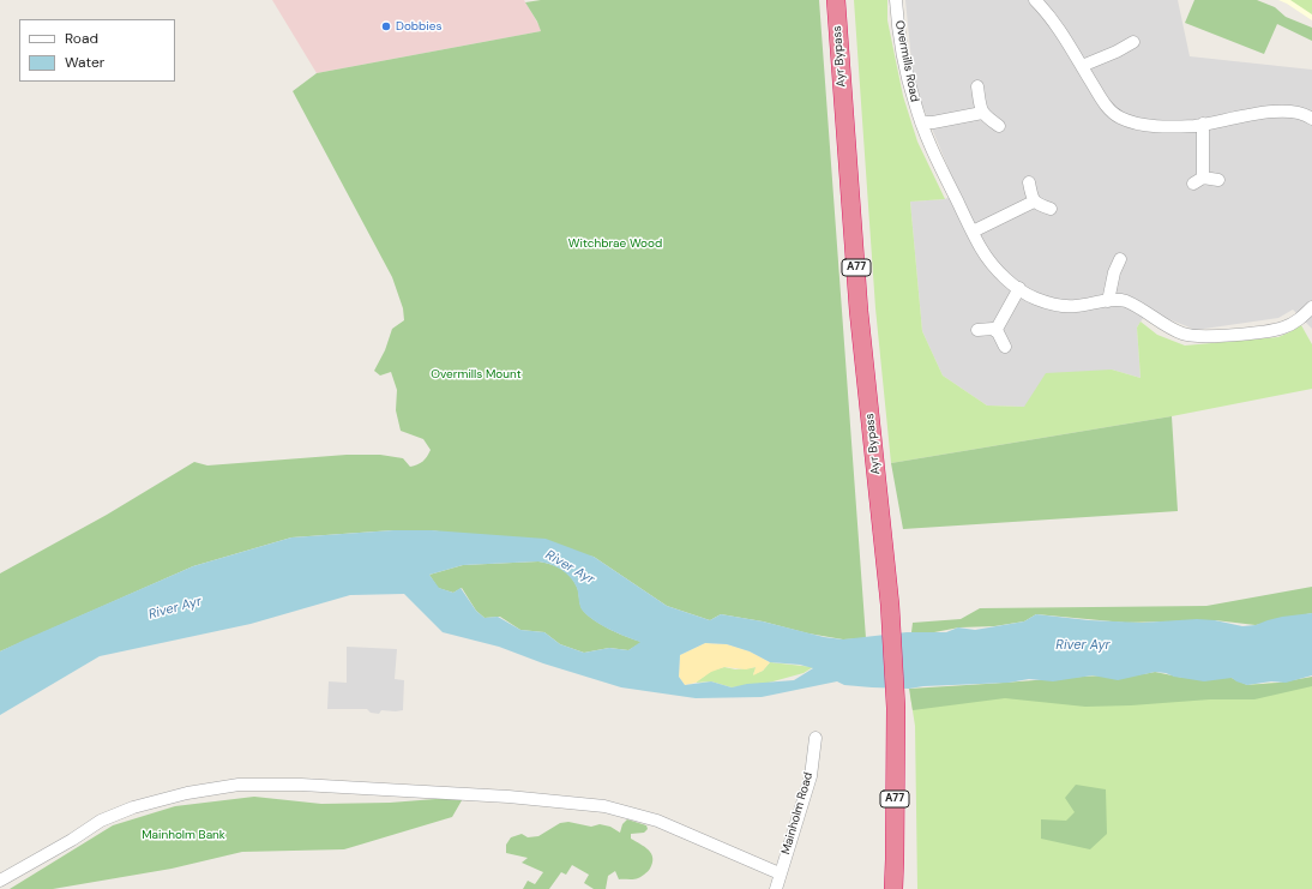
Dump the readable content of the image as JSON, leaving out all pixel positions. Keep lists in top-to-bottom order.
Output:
{
  "streets": {
    "highway": ["Ayr Bypass", "A77"],
    "street": ["Overmills Road", "Mainholm Road"]
  },
  "water": ["River Ayr"],
  "parks": ["Witchbrae Wood", "Overmills Mount", "Mainholm Bank"],
  "places": ["Dobbies"],
  "legend": ["Road", "Water"]
}
